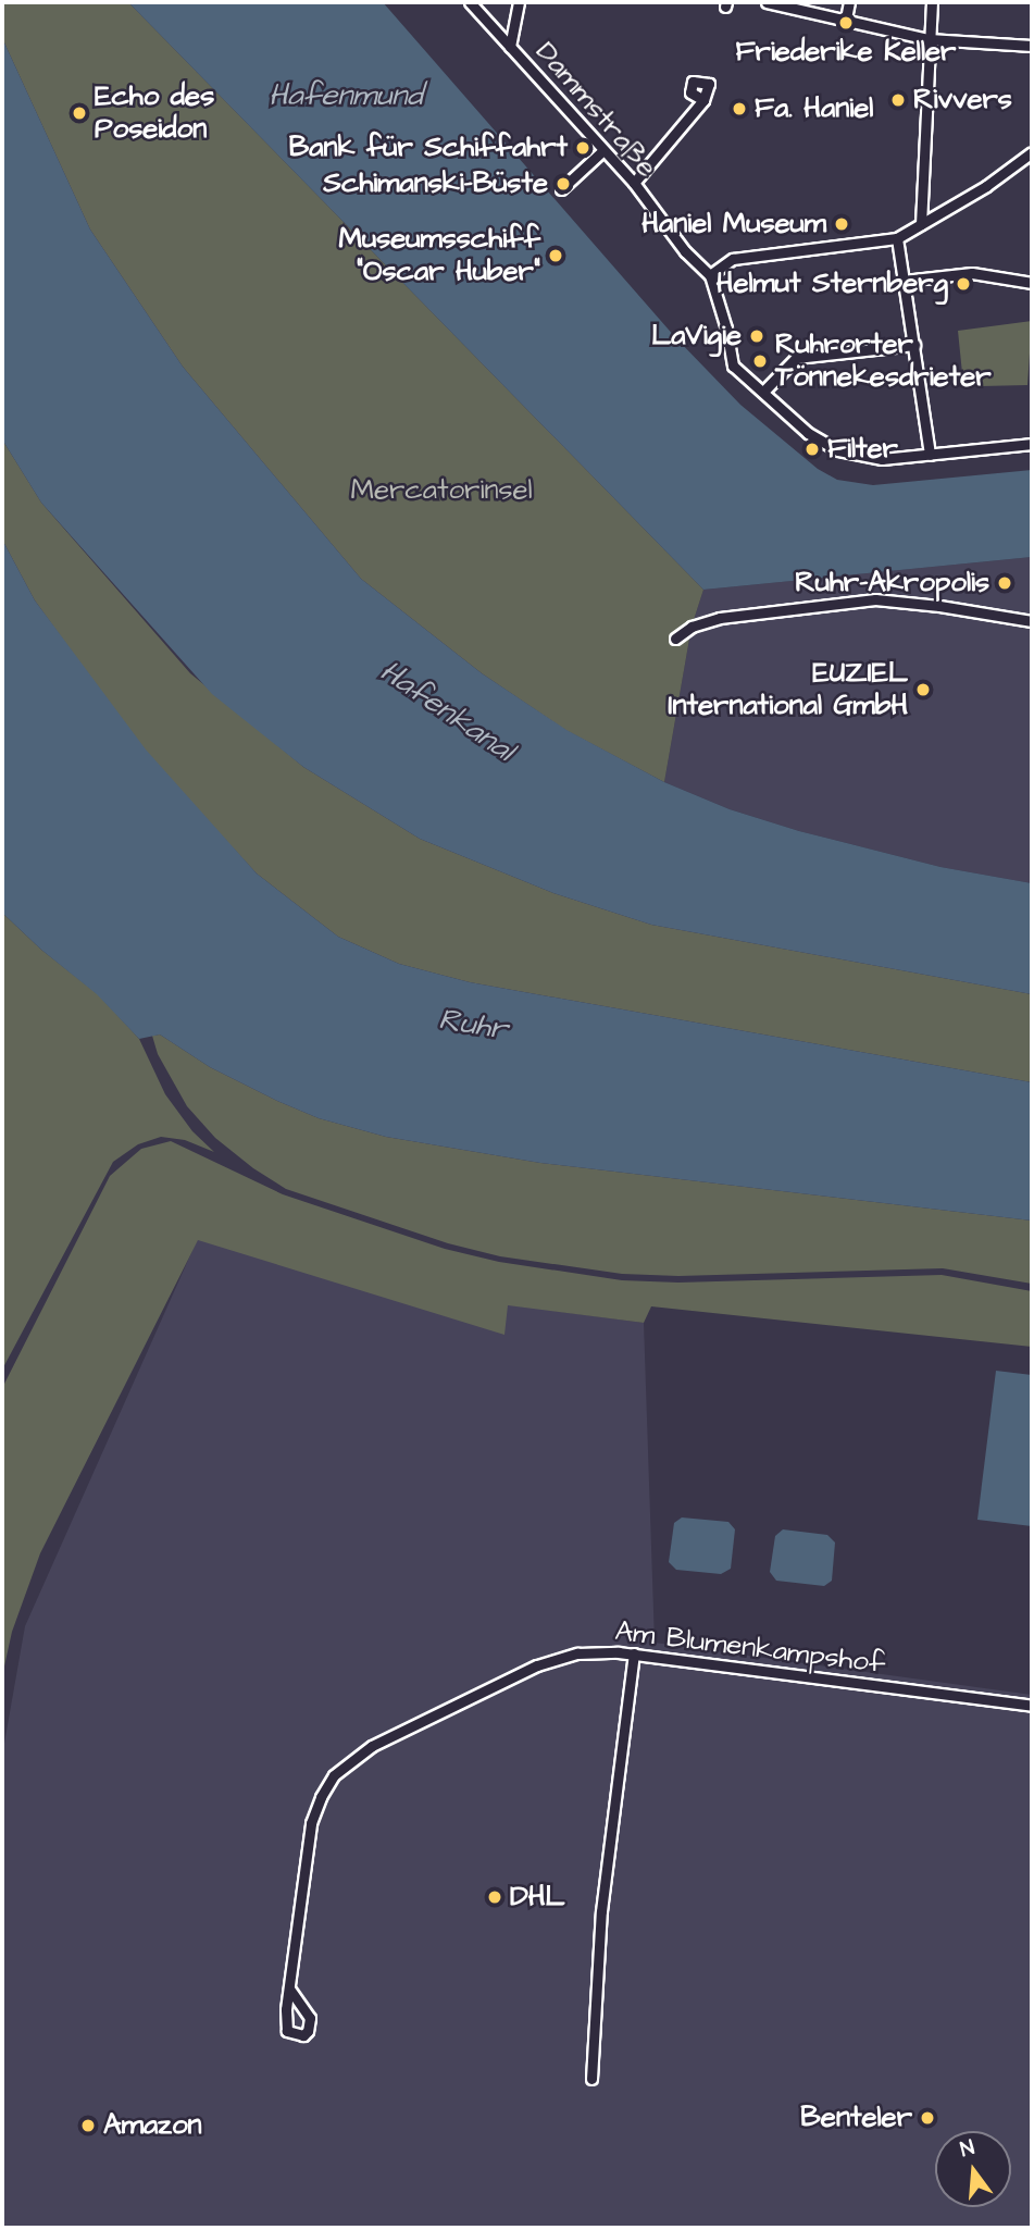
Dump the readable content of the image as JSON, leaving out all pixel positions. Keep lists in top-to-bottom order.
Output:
{
  "streets": {
    "street": ["Dammstraße", "Am Blumenkampshof"]
  },
  "water": ["Hafenmund", "Hafenkanal", "Ruhr"],
  "parks": ["Mercatorinsel"],
  "places": [
    "Friederike Keller",
    "Rivvers",
    "Fa. Haniel",
    "Echo des Poseidon",
    "Bank für Schiffahrt",
    "Schimanski-Büste",
    "Haniel Museum",
    "Museumsschiff \"Oscar Huber\"",
    "Helmut Sternberg",
    "LaVigie",
    "Ruhrorter Tönnekesdrieter",
    "Filter",
    "Ruhr-Akropolis",
    "EUZIEL International GmbH",
    "DHL",
    "Benteler",
    "Amazon"
  ],
  "north": "top"
}
